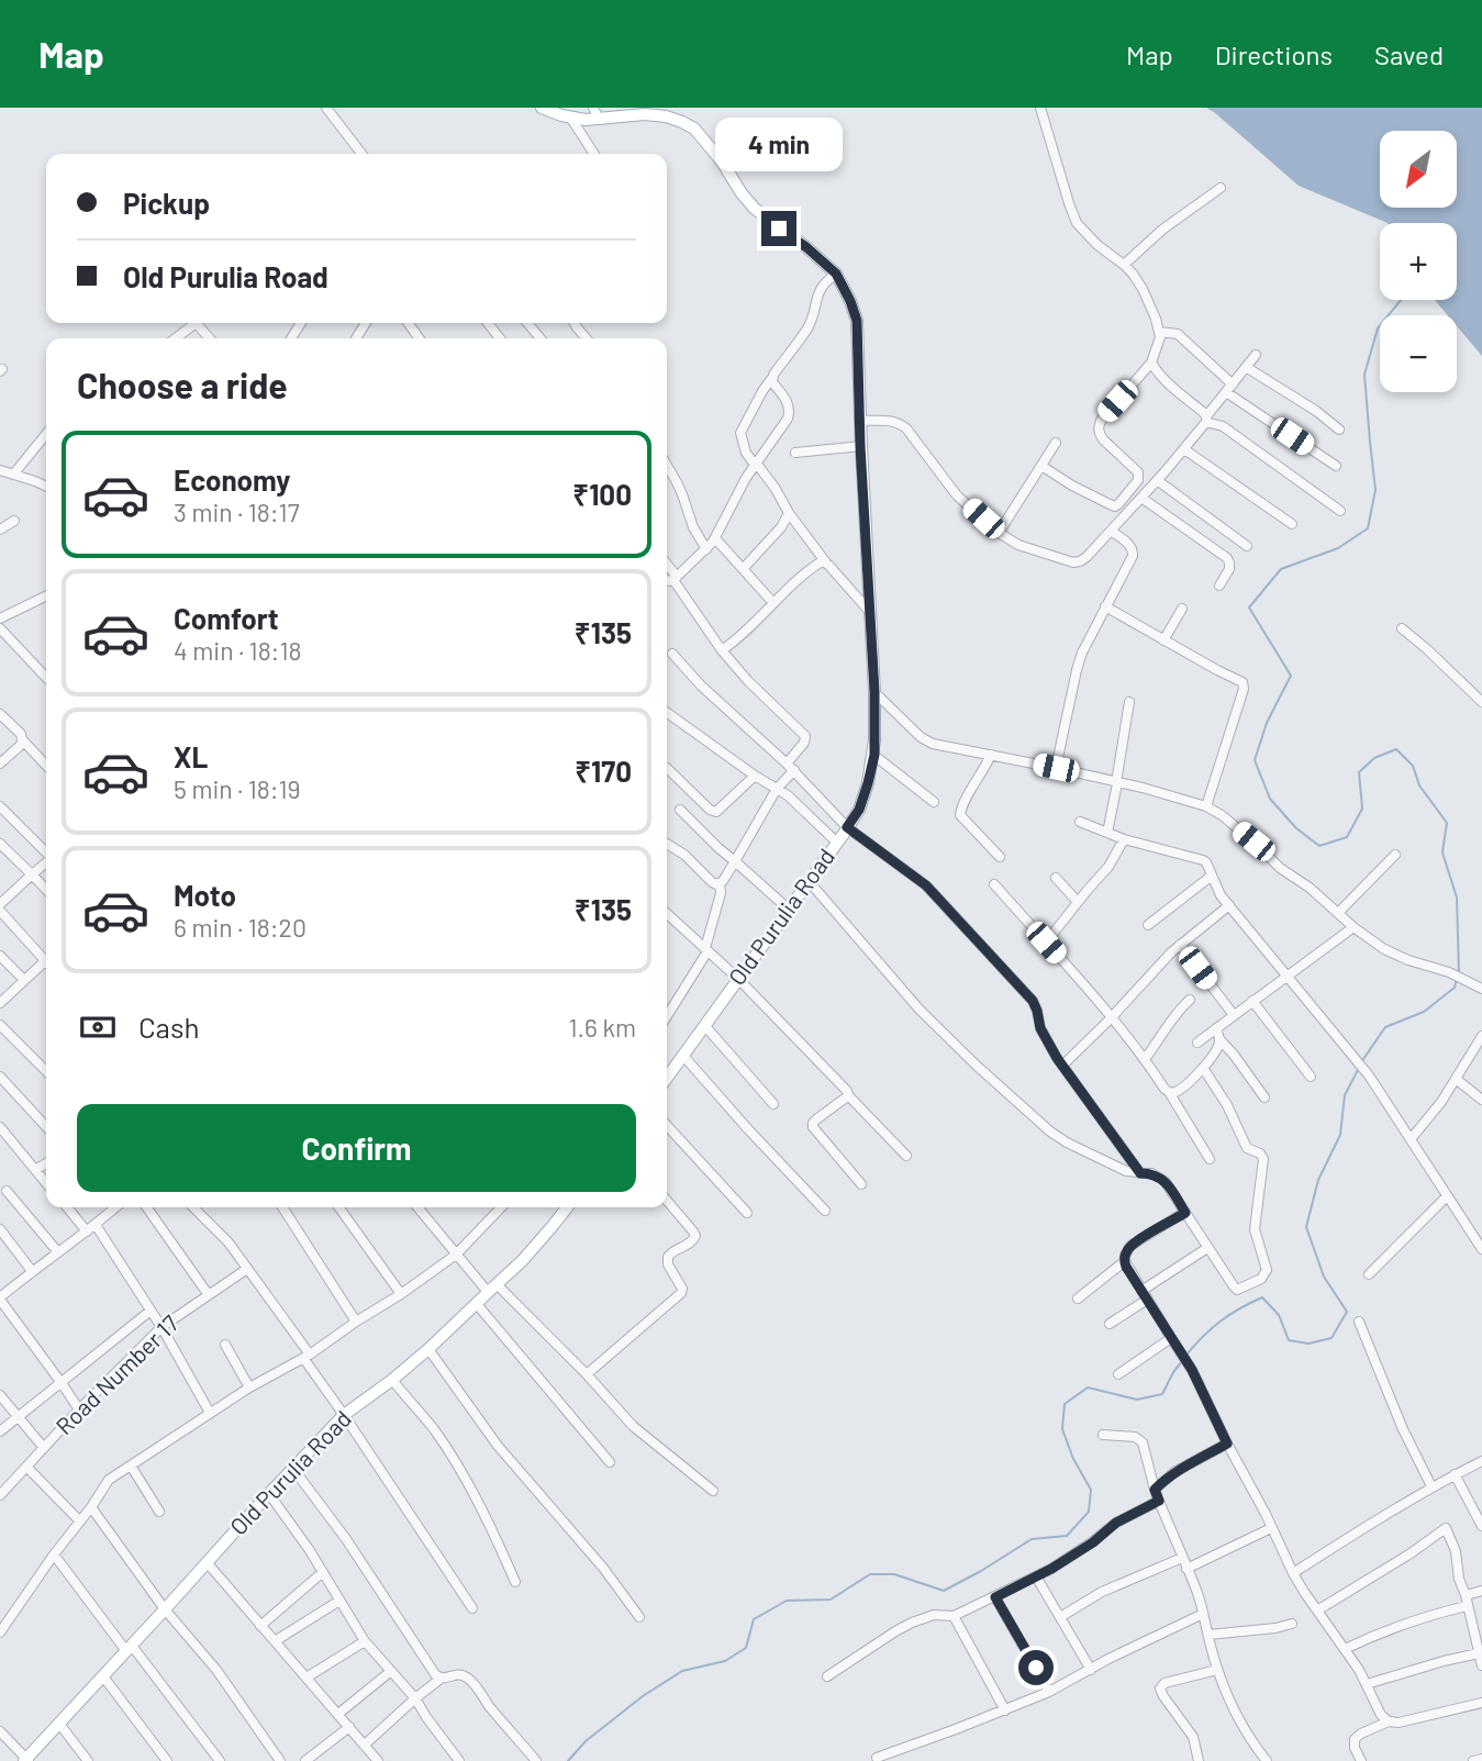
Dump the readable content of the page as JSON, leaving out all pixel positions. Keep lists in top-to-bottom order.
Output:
{
  "streets": {
    "main road": ["Old Purulia Road"],
    "street": ["Road Number 17"]
  },
  "north": "bottom left",
  "page": {
    "header": "Map",
    "nav": ["Map", "Directions", "Saved"],
    "bubble": "4 min",
    "map_buttons": ["+", "−"],
    "banner": ["Pickup", "Old Purulia Road"],
    "heading": "Choose a ride",
    "list": [
      {
        "name": "Economy",
        "note": "3 min · 18:17",
        "value": "₹100"
      },
      {
        "name": "Comfort",
        "note": "4 min · 18:18",
        "value": "₹135"
      },
      {
        "name": "XL",
        "note": "5 min · 18:19",
        "value": "₹170"
      },
      {
        "name": "Moto",
        "note": "6 min · 18:20",
        "value": "₹135"
      }
    ],
    "pay": ["Cash", "1.6 km"],
    "buttons": "Confirm"
  }
}
